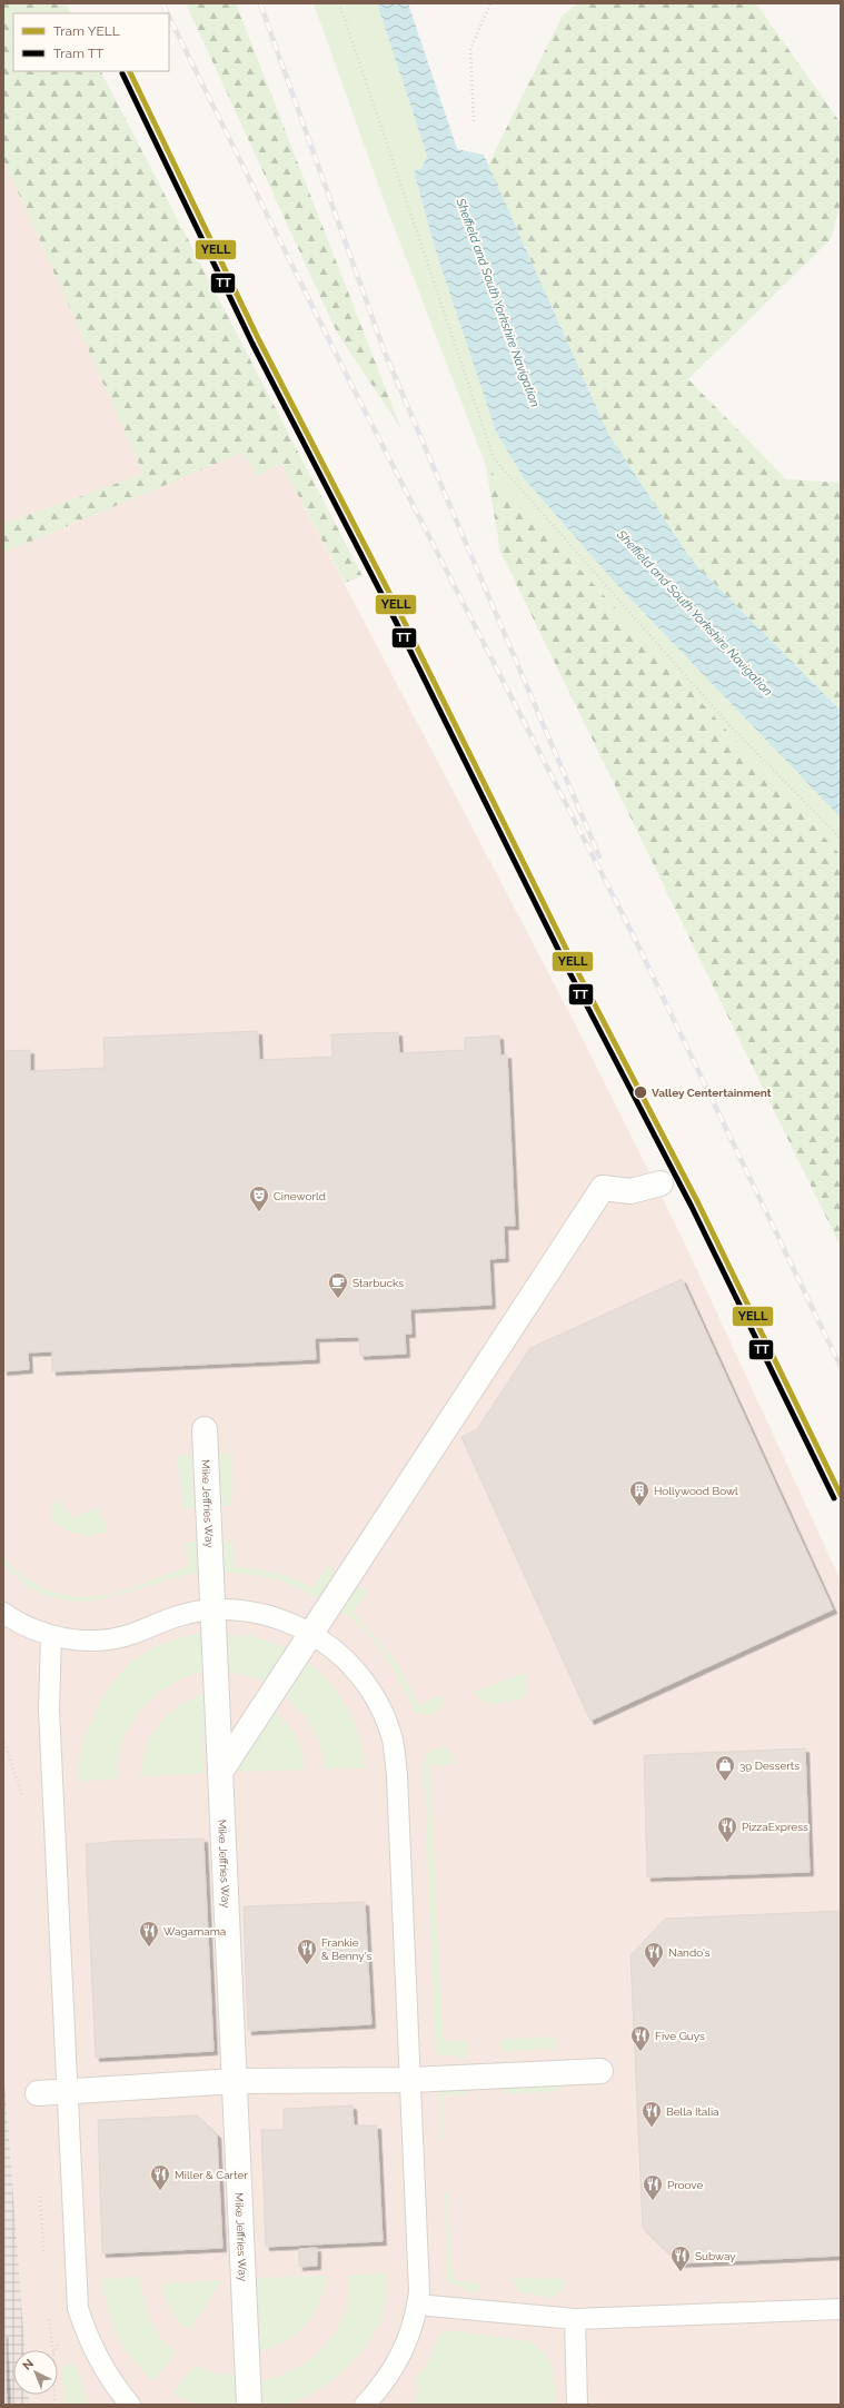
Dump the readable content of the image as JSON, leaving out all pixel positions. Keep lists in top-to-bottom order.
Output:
{
  "streets": {
    "street": ["Mike Jeffries Way"]
  },
  "water": ["Sheffield and South Yorkshire Navigation"],
  "places": {
    "other": ["Valley Centertainment"],
    "theatre": ["Cineworld"],
    "cafe": ["Starbucks"],
    "building": ["Hollywood Bowl"],
    "shop": ["39 Desserts"],
    "restaurant": [
      "PizzaExpress",
      "Wagamama",
      "Frankie & Benny's",
      "Nando's",
      "Five Guys",
      "Bella Italia",
      "Miller & Carter",
      "Proove",
      "Subway"
    ]
  },
  "lines": ["tram line YELL", "tram line TT"],
  "legend": ["Tram YELL", "Tram TT"],
  "north": "top left"
}
